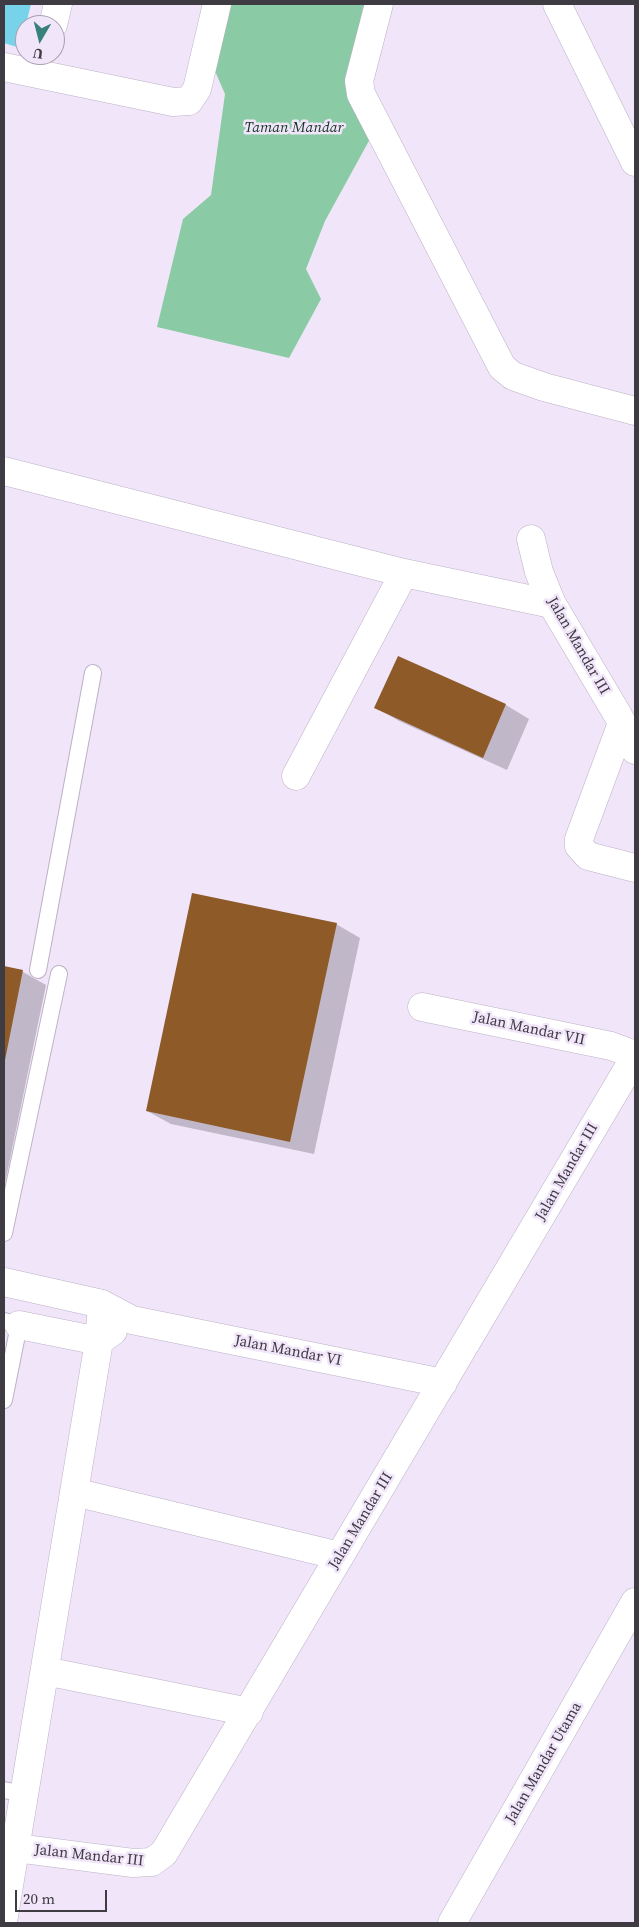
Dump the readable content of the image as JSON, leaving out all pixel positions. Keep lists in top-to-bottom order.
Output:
{
  "streets": {
    "street": [
      "Jalan Mandar III",
      "Jalan Mandar VII",
      "Jalan Mandar VI",
      "Jalan Mandar Utama"
    ]
  },
  "crossings": [
    ["Jalan Mandar III", "Jalan Mandar VII"],
    ["Jalan Mandar III", "Jalan Mandar VI"]
  ],
  "parks": ["Taman Mandar"],
  "scale_bar": "20 m",
  "north": "bottom"
}
